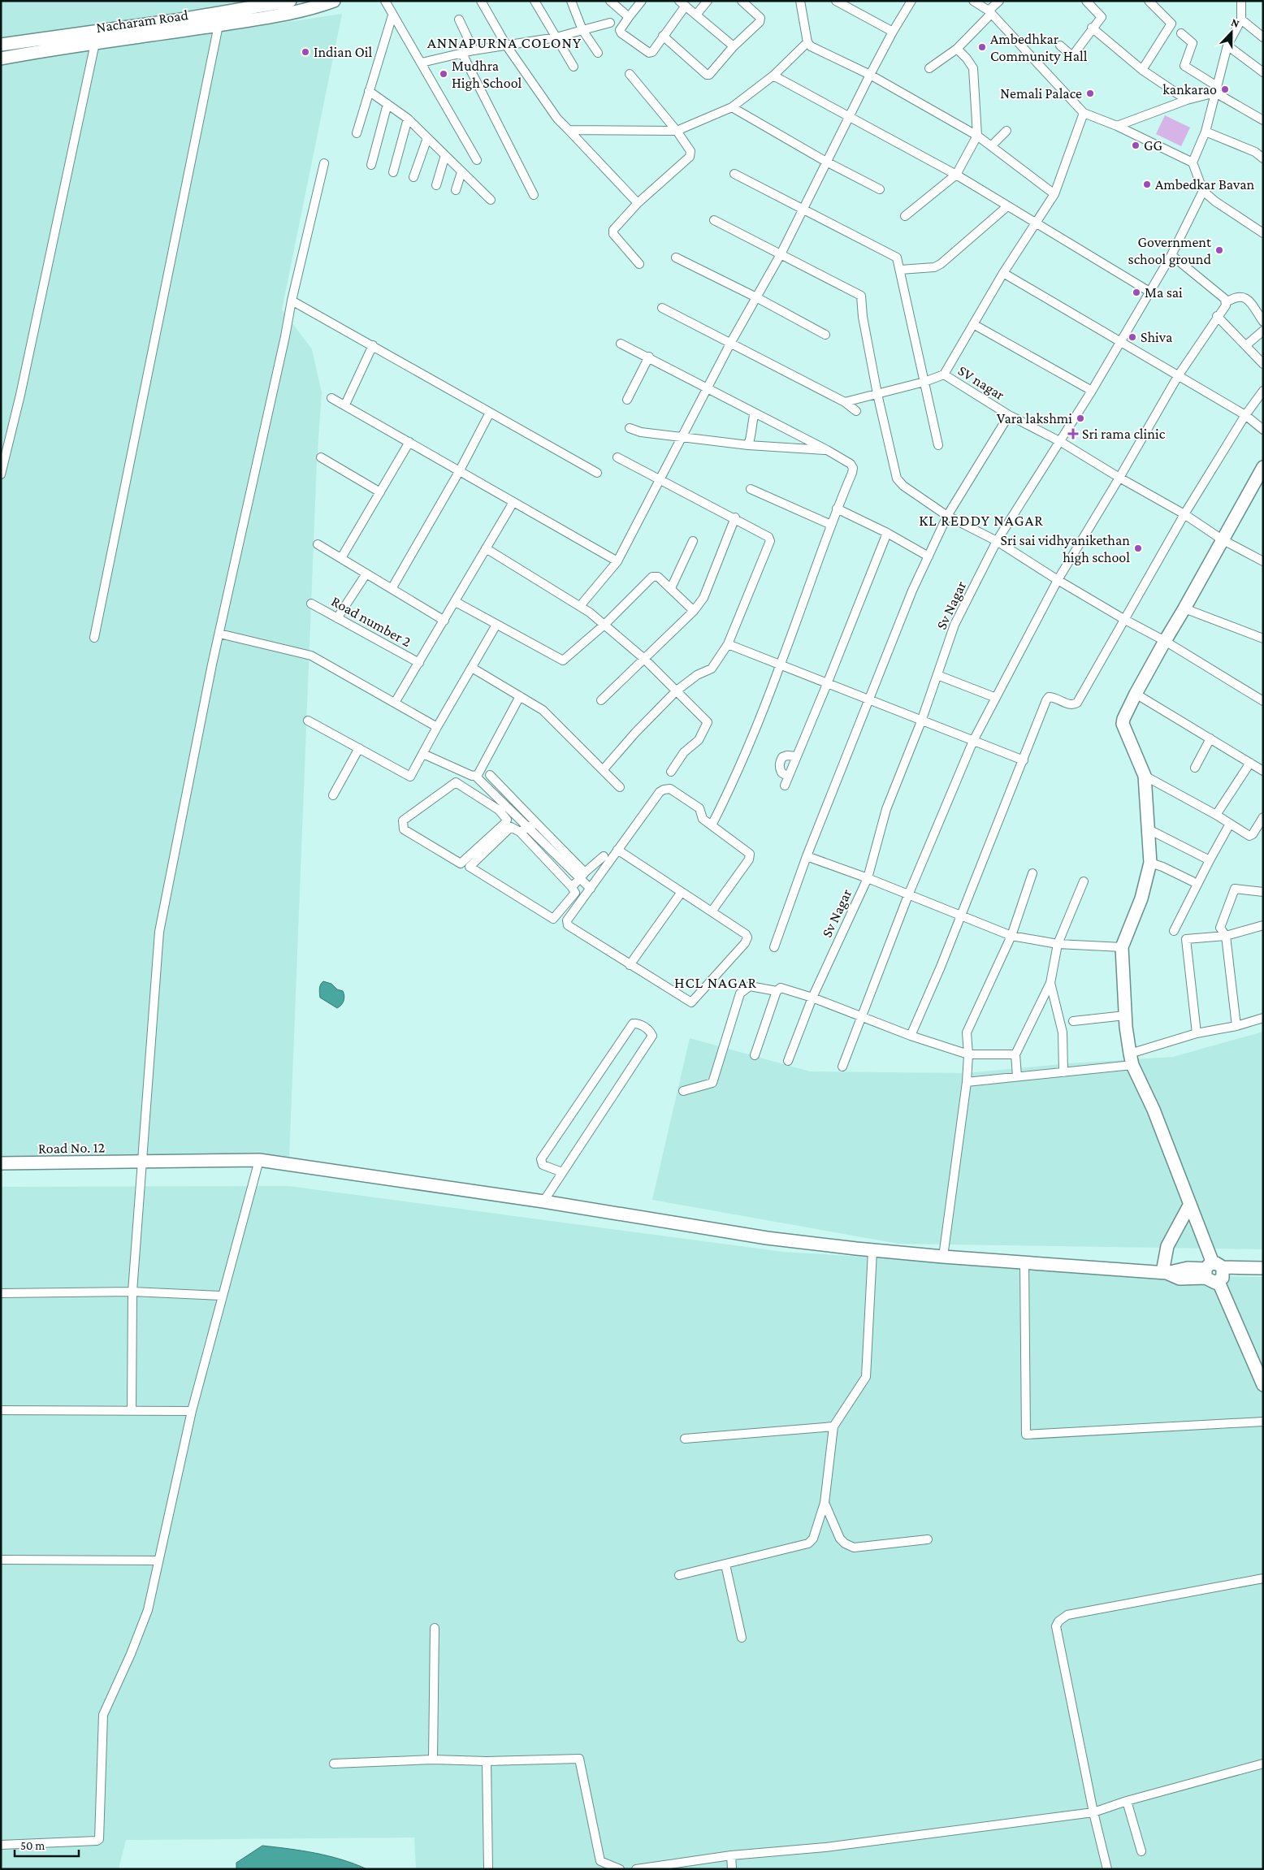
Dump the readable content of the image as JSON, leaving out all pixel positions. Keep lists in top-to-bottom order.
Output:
{
  "streets": {
    "street": [
      "Nacharam Road",
      "SV nagar",
      "Sv Nagar",
      "Road number 2",
      "Road No. 12"
    ]
  },
  "crossings": [
    ["SV nagar", "Sv Nagar"]
  ],
  "districts": ["ANNAPURNA COLONY", "KL REDDY NAGAR", "HCL NAGAR"],
  "places": {
    "other": [
      "Ambedhkar Community Hall",
      "Indian Oil",
      "Mudhra High School",
      "kankarao",
      "Nemali Palace",
      "GG",
      "Ambedkar Bavan",
      "Government school ground",
      "Ma sai",
      "Shiva",
      "Vara lakshmi",
      "Sri sai vidhyanikethan high school"
    ],
    "health": ["Sri rama clinic"]
  },
  "scale_bar": "50 m",
  "north": "top"
}
